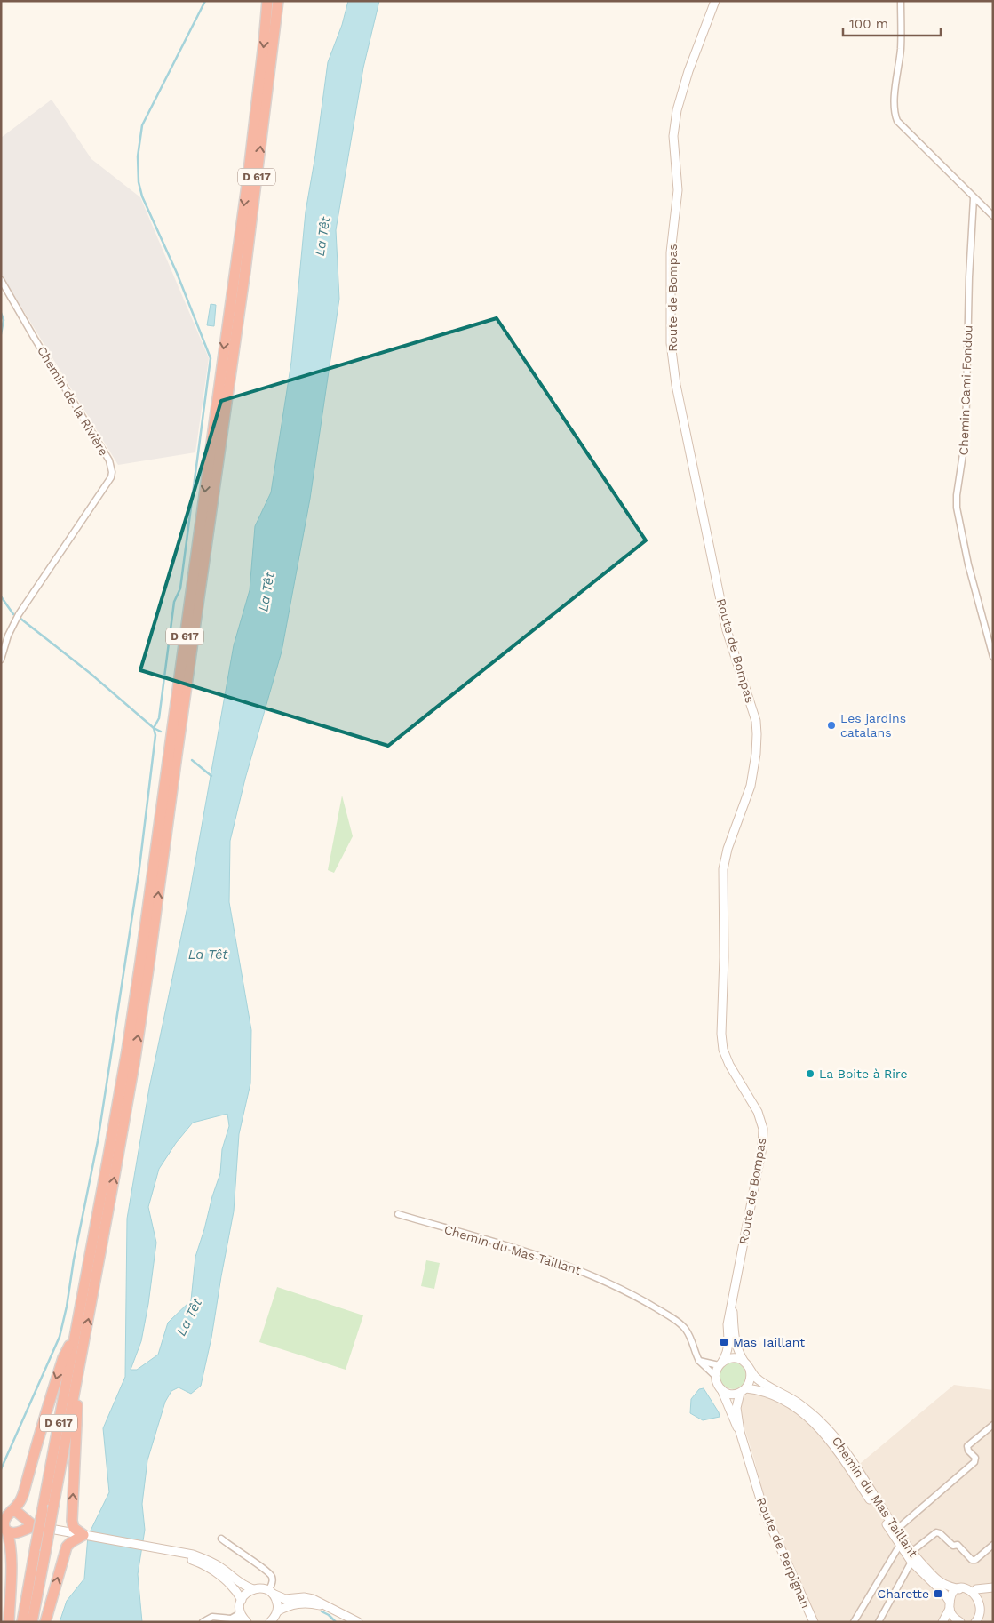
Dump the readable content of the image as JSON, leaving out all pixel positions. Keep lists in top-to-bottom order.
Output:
{
  "streets": {
    "highway": ["D 617"],
    "main road": ["Route de Bompas", "Chemin du Mas Taillant", "Route de Perpignan"],
    "street": ["Chemin Cami Fondou", "Chemin de la Rivière"]
  },
  "crossings": [
    ["Chemin du Mas Taillant", "Route de Perpignan"]
  ],
  "water": ["La Têt"],
  "places": {
    "other": ["Les jardins catalans", "La Boite à Rire"],
    "transit": ["Mas Taillant", "Charette"]
  },
  "scale_bar": "100 m"
}
